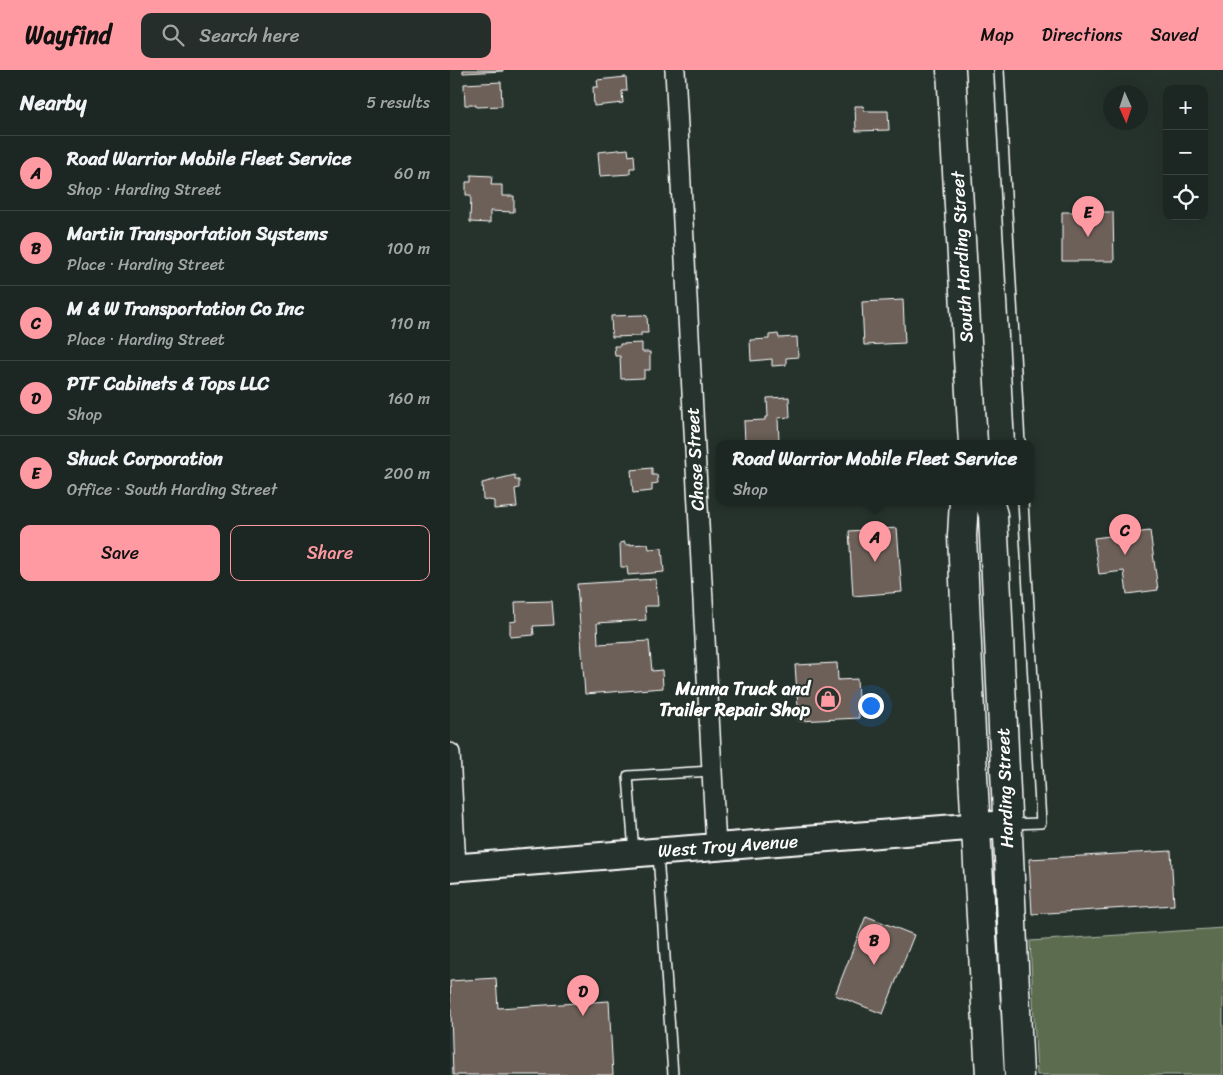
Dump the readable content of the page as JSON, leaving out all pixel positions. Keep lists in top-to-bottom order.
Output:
{
  "streets": {
    "main road": ["South Harding Street", "Harding Street", "West Troy Avenue"],
    "street": ["Chase Street"]
  },
  "crossings": [
    ["Chase Street", "West Troy Avenue"],
    ["Harding Street", "West Troy Avenue"]
  ],
  "places": {
    "shop": ["Munna Truck and Trailer Repair Shop"]
  },
  "north": "bottom",
  "page": {
    "header": "Wayfind",
    "search": "Search here",
    "nav": ["Map", "Directions", "Saved"],
    "heading": ["Nearby", "5 results"],
    "map_buttons": ["+", "−"],
    "list": [
      {
        "mark": "A",
        "name": "Road Warrior Mobile Fleet Service",
        "note": "Shop · Harding Street",
        "value": "60 m"
      },
      {
        "mark": "B",
        "name": "Martin Transportation Systems",
        "note": "Place · Harding Street",
        "value": "100 m"
      },
      {
        "mark": "C",
        "name": "M & W Transportation Co Inc",
        "note": "Place · Harding Street",
        "value": "110 m"
      },
      {
        "mark": "D",
        "name": "PTF Cabinets & Tops LLC",
        "note": "Shop",
        "value": "160 m"
      },
      {
        "mark": "E",
        "name": "Shuck Corporation",
        "note": "Office · South Harding Street",
        "value": "200 m"
      }
    ],
    "pins": [
      "E",
      "C",
      "A",
      "B",
      "D"
    ],
    "popup": ["Road Warrior Mobile Fleet Service", "Shop"],
    "buttons": ["Save", "Share"]
  }
}
